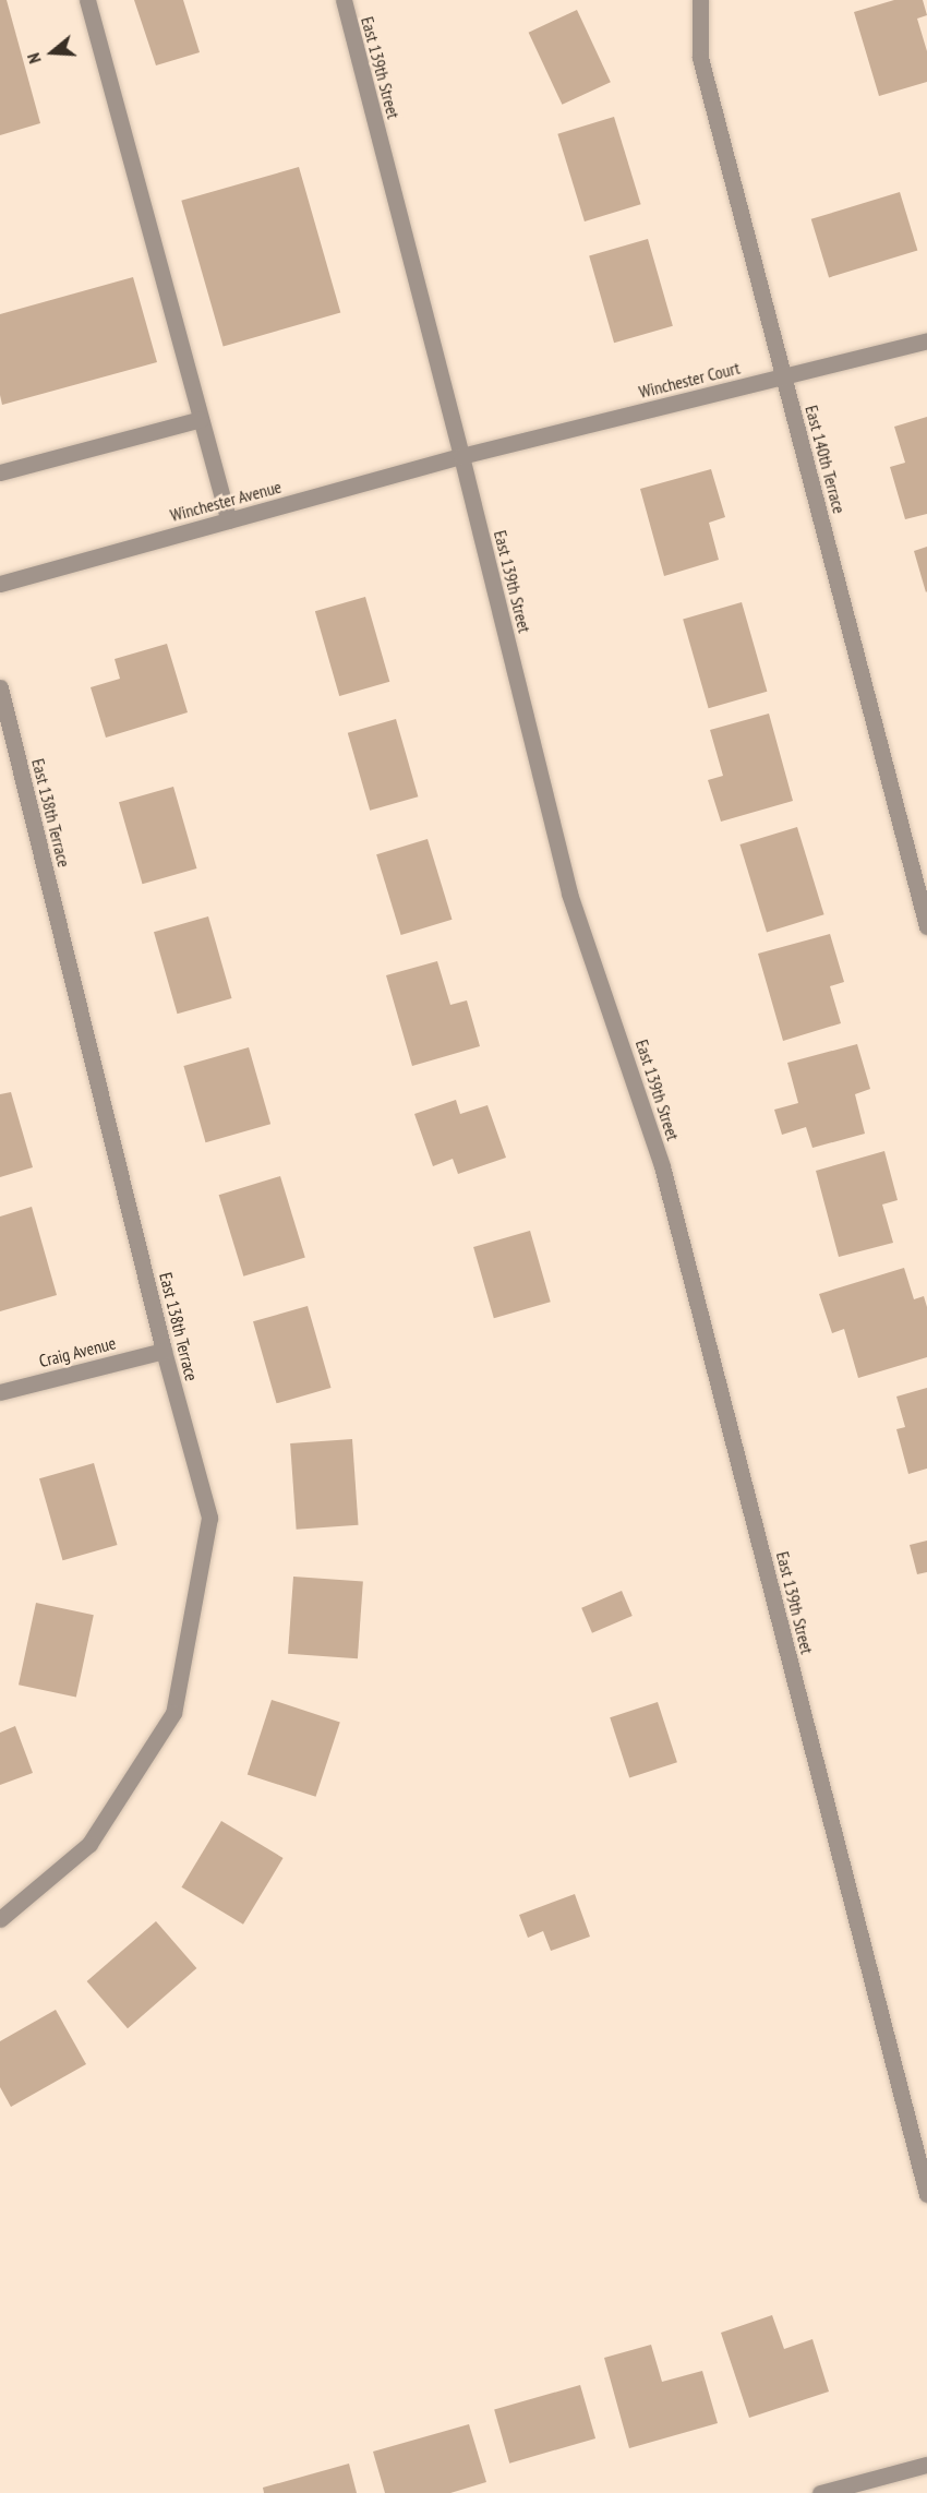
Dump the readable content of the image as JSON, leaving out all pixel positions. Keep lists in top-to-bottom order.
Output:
{
  "streets": {
    "street": [
      "East 139th Street",
      "Winchester Court",
      "East 140th Terrace",
      "Winchester Avenue",
      "East 138th Terrace",
      "Craig Avenue"
    ]
  },
  "crossings": [
    ["East 139th Street", "Winchester Court"],
    ["East 139th Street", "Winchester Avenue"],
    ["Winchester Court", "East 140th Terrace"],
    ["Winchester Court", "Winchester Avenue"],
    ["East 138th Terrace", "Craig Avenue"]
  ],
  "north": "left"
}
